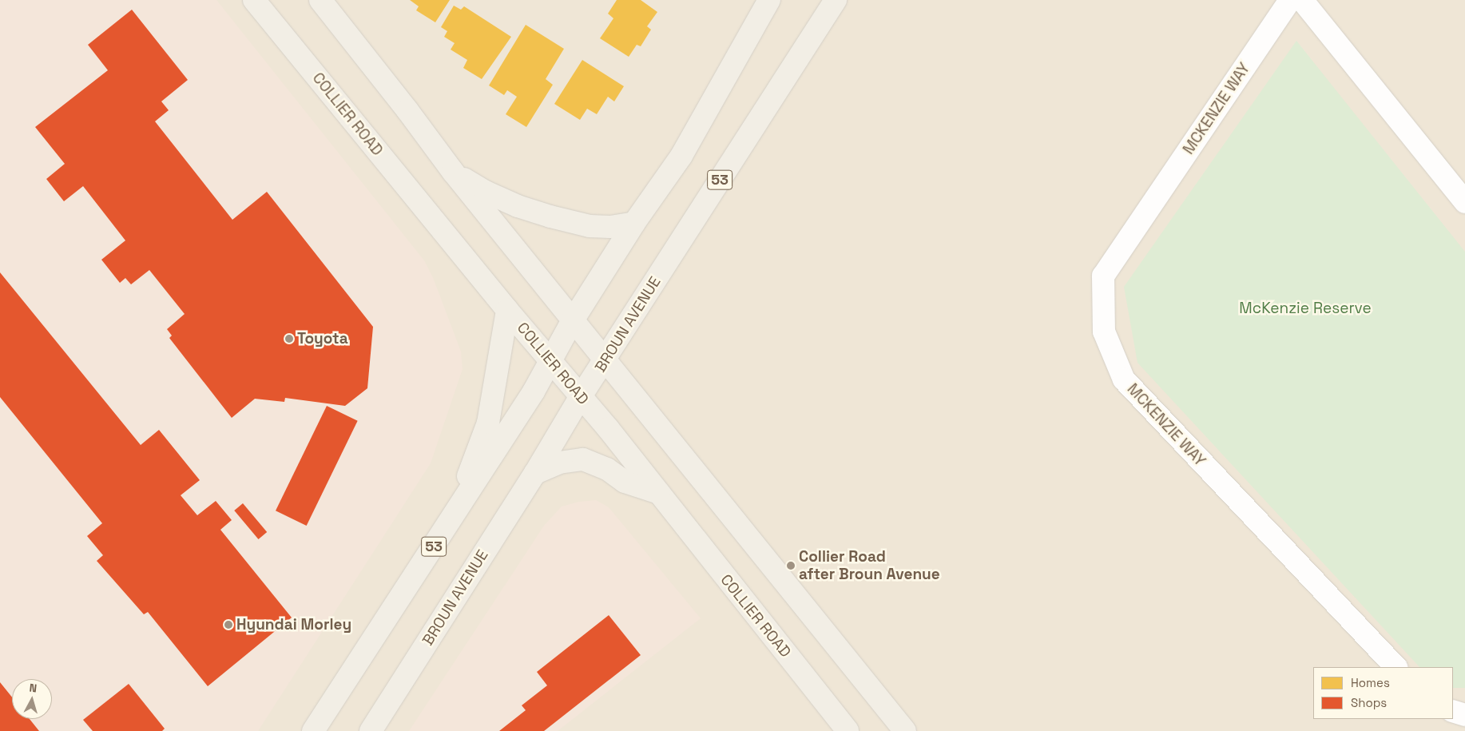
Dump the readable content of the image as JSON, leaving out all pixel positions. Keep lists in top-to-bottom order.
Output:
{
  "streets": {
    "main road": ["COLLIER ROAD", "53", "BROUN AVENUE"],
    "street": ["MCKENZIE WAY"]
  },
  "crossings": [
    ["COLLIER ROAD", "53"],
    ["COLLIER ROAD", "BROUN AVENUE"]
  ],
  "parks": ["McKenzie Reserve"],
  "places": ["Toyota", "Collier Road after Broun Avenue", "Hyundai Morley"],
  "legend": ["Homes", "Shops"],
  "north": "top"
}
